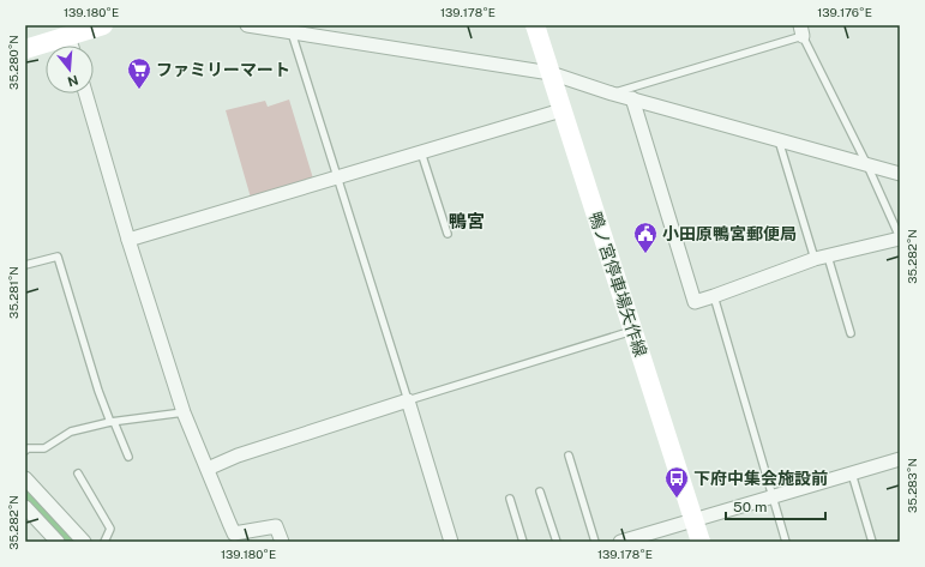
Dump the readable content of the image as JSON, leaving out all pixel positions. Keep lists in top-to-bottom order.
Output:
{
  "streets": {
    "main road": ["鴨ノ宮停車場矢作線"]
  },
  "districts": ["鴨宮"],
  "places": {
    "supermarket": ["ファミリーマート"],
    "public building": ["小田原鴨宮郵便局"],
    "bus stop": ["下府中集会施設前"]
  },
  "scale_bar": "50 m",
  "north": "bottom",
  "coordinates": [
    "139.180°E",
    "139.178°E",
    "139.176°E",
    "35.280°N",
    "35.282°N",
    "35.281°N",
    "35.283°N"
  ]
}
